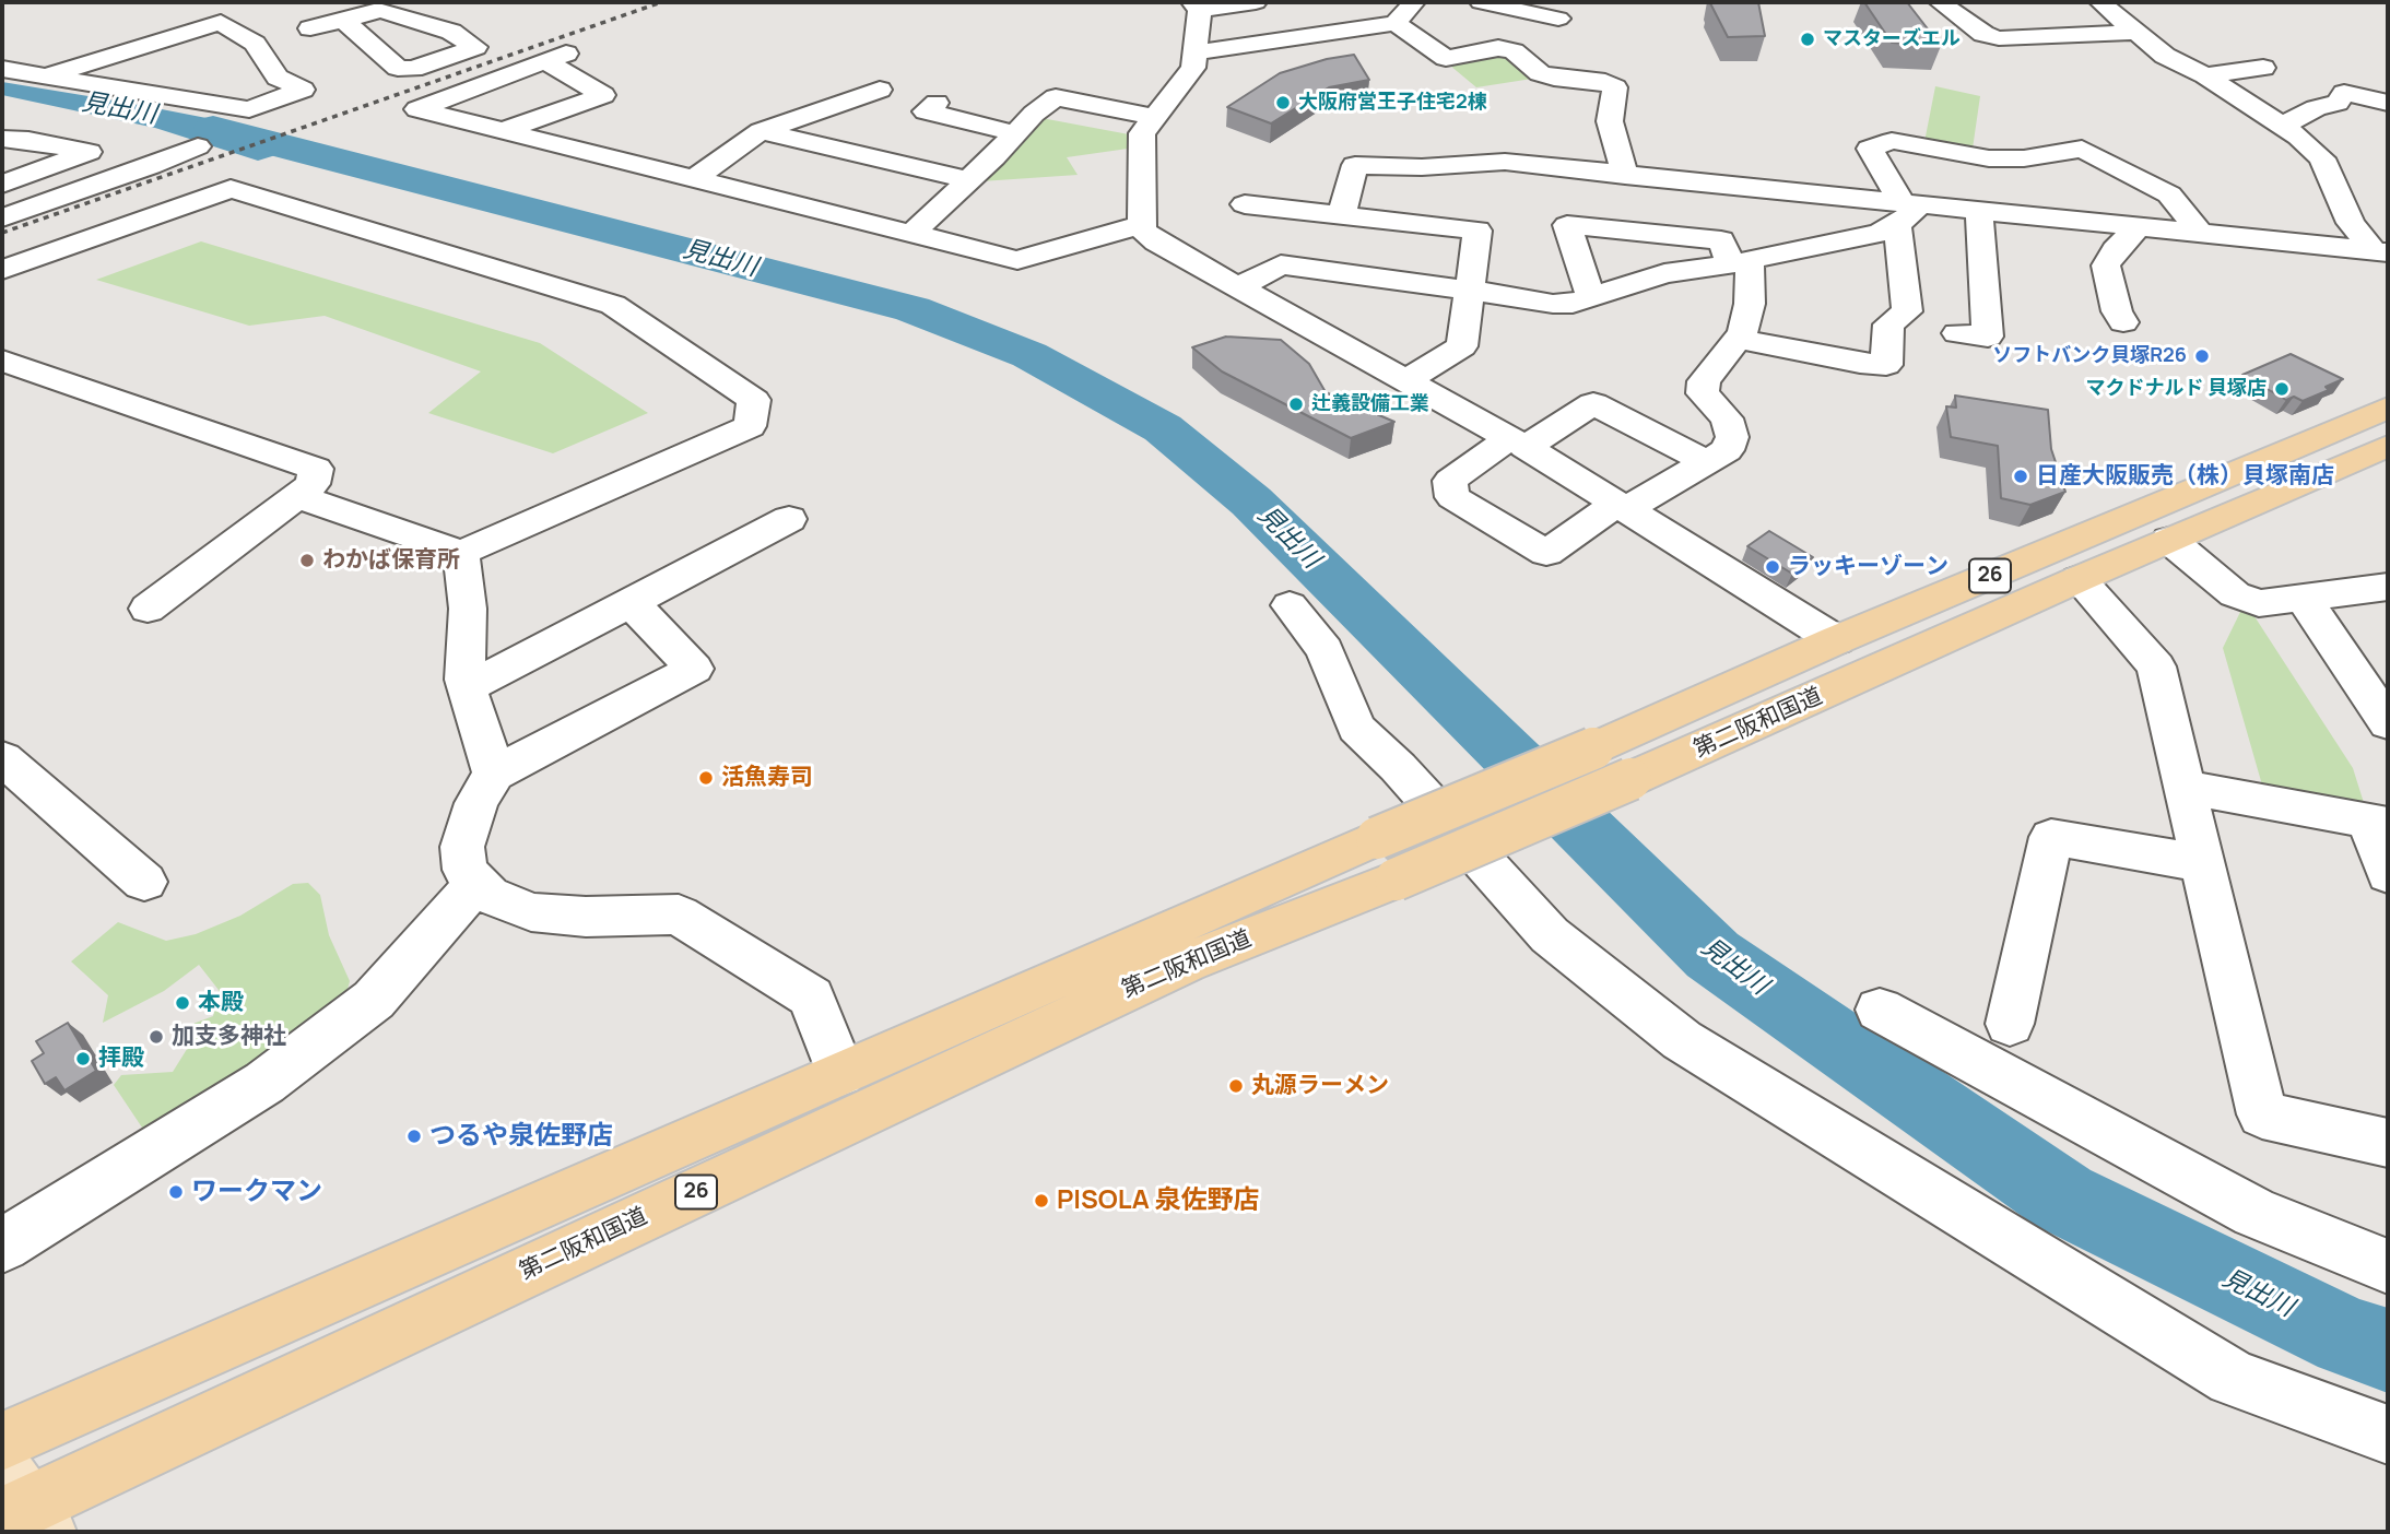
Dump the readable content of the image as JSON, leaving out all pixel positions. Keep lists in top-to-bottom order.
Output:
{
  "streets": {
    "highway": ["26", "第二阪和国道"]
  },
  "water": ["見出川"],
  "places": [
    "マスターズエル",
    "大阪府営王子住宅2棟",
    "ソフトバンク貝塚R26",
    "マクドナルド 貝塚店",
    "辻義設備工業",
    "日産大阪販売（株）貝塚南店",
    "わかば保育所",
    "ラッキーゾーン",
    "活魚寿司",
    "本殿",
    "加支多神社",
    "拝殿",
    "丸源ラーメン",
    "つるや泉佐野店",
    "ワークマン",
    "PISOLA 泉佐野店"
  ]
}
